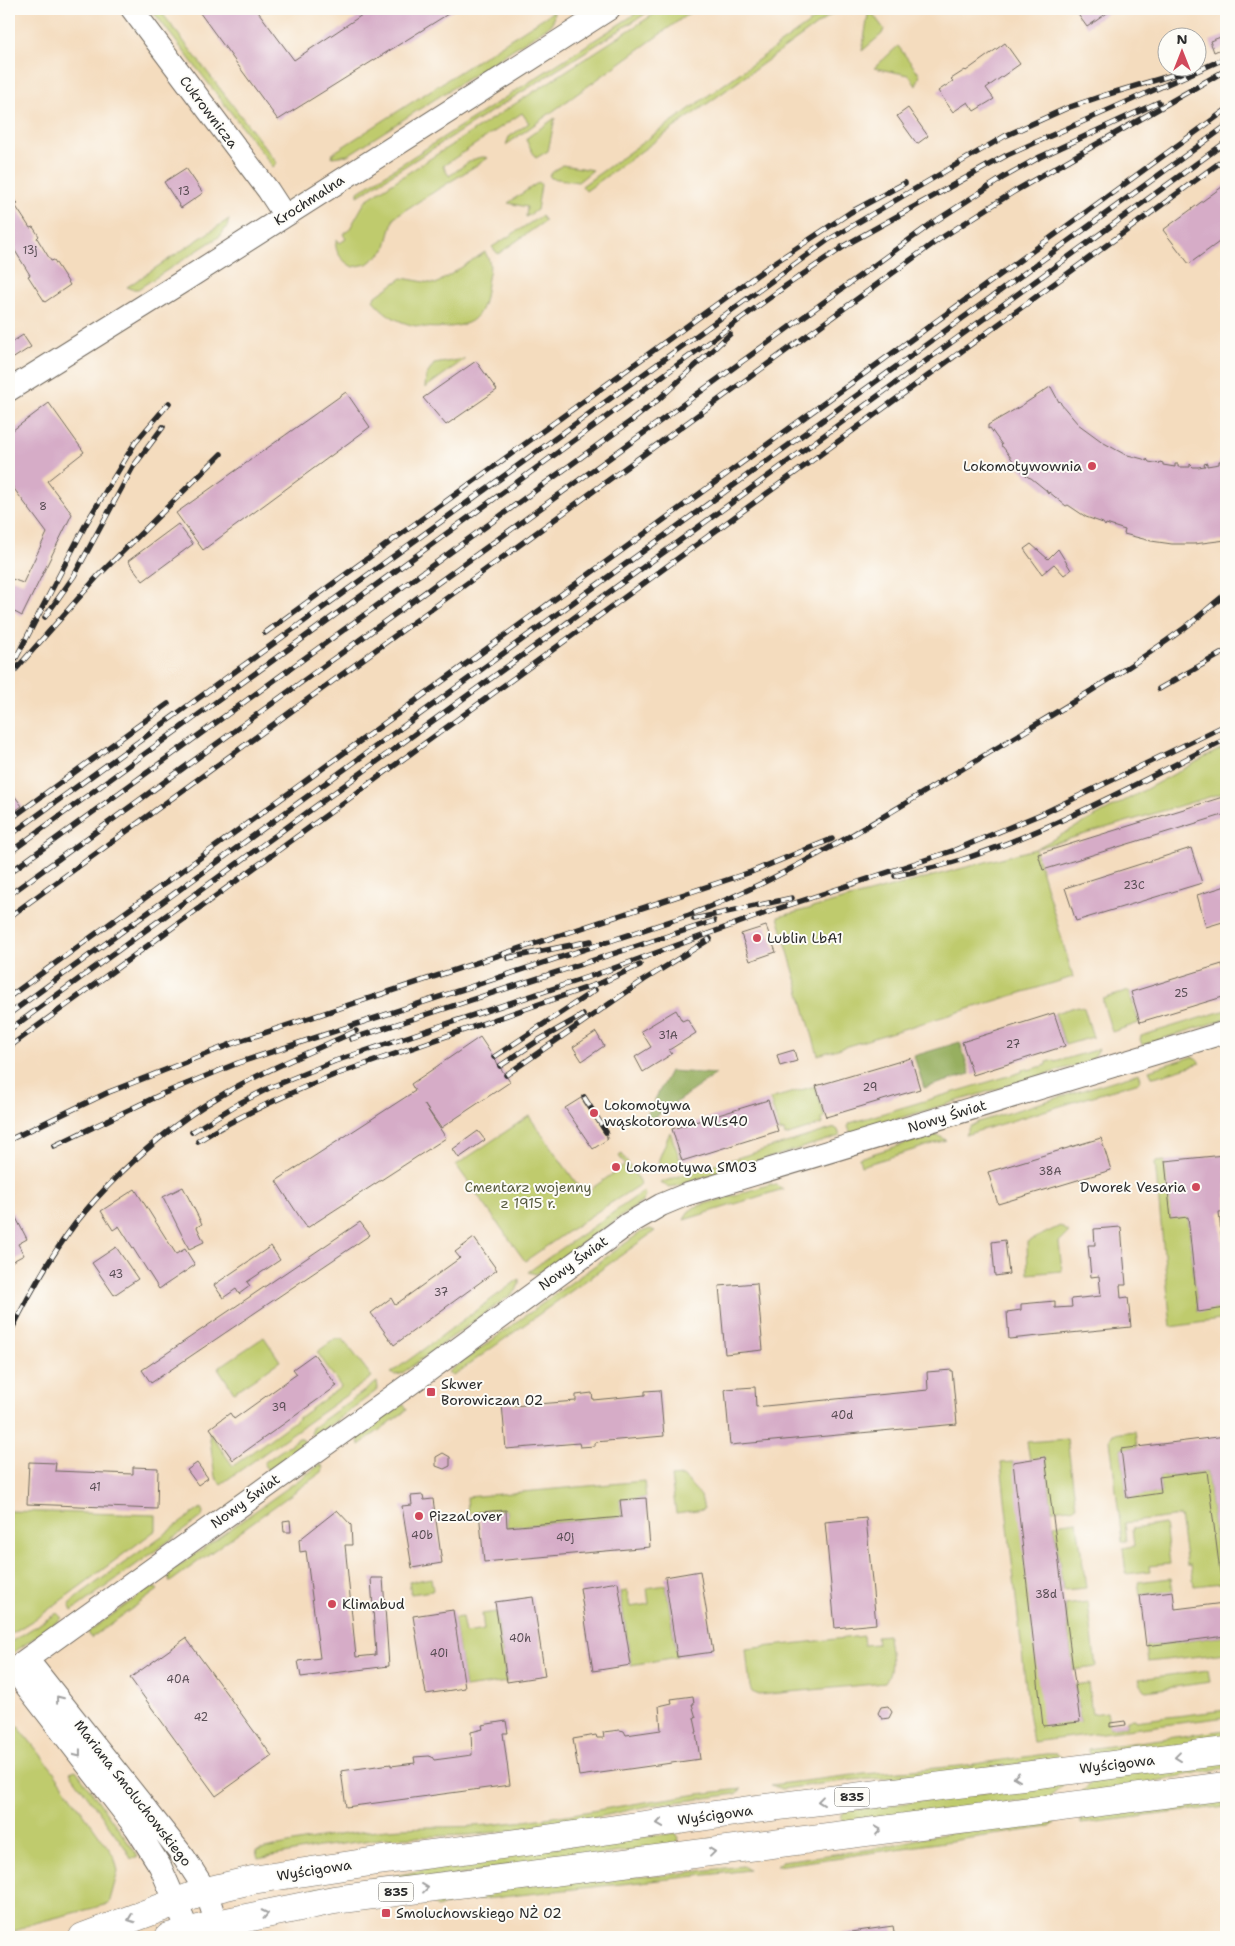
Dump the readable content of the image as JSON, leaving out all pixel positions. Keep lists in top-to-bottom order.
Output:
{
  "streets": {
    "main road": ["Wyścigowa", "835"],
    "street": [
      "Cukrownicza",
      "Krochmalna",
      "Nowy Świat",
      "Mariana Smoluchowskiego"
    ]
  },
  "crossings": [
    ["Cukrownicza", "Krochmalna"],
    ["Nowy Świat", "Mariana Smoluchowskiego"],
    ["Wyścigowa", "Mariana Smoluchowskiego"],
    ["Wyścigowa", "835"],
    ["Mariana Smoluchowskiego", "835"]
  ],
  "parks": ["Cmentarz wojenny z 1915 r."],
  "places": {
    "other": [
      "Lokomotywownia",
      "Lublin LbA1",
      "Lokomotywa wąskotorowa WLs40",
      "Lokomotywa SM03",
      "Dworek Vesaria",
      "PizzaLover",
      "Klimabud"
    ],
    "transit": ["Skwer Borowiczan 02", "Smoluchowskiego NŻ 02"]
  },
  "house_numbers": [
    "13",
    "13j",
    "8",
    "23C",
    "25",
    "31A",
    "27",
    "29",
    "38A",
    "43",
    "37",
    "39",
    "40d",
    "41",
    "40b",
    "40j",
    "38d",
    "40h",
    "40i",
    "40A",
    "42"
  ],
  "north": "top"
}
